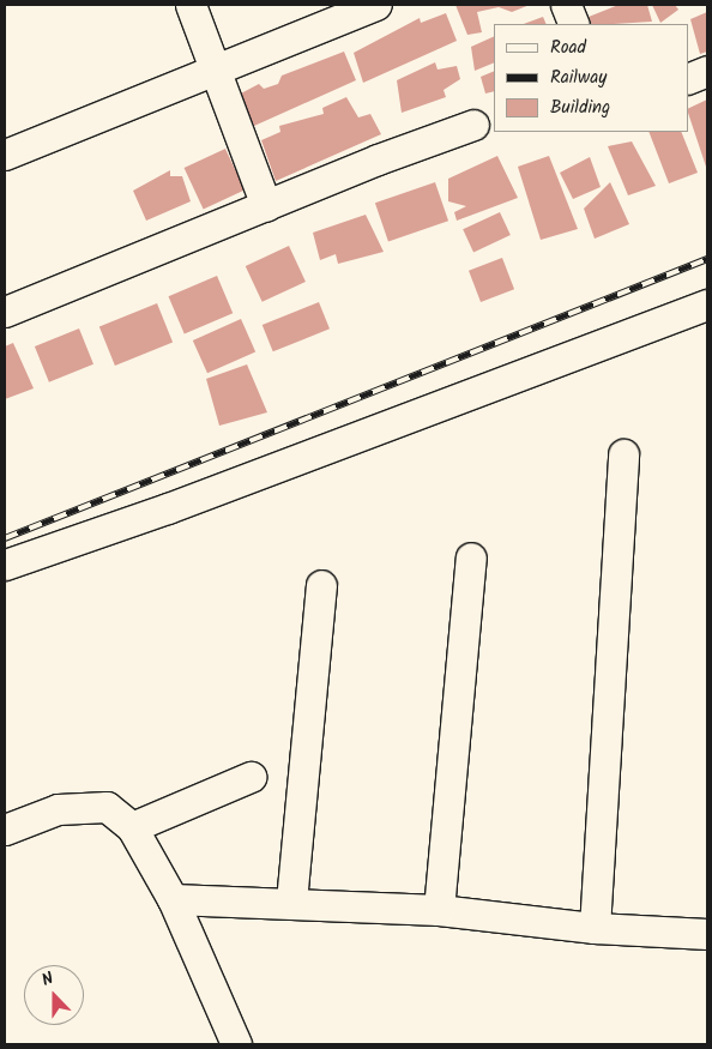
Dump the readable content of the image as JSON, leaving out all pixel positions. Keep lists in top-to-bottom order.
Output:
{
  "legend": ["Road", "Railway", "Building"],
  "north": "top"
}
